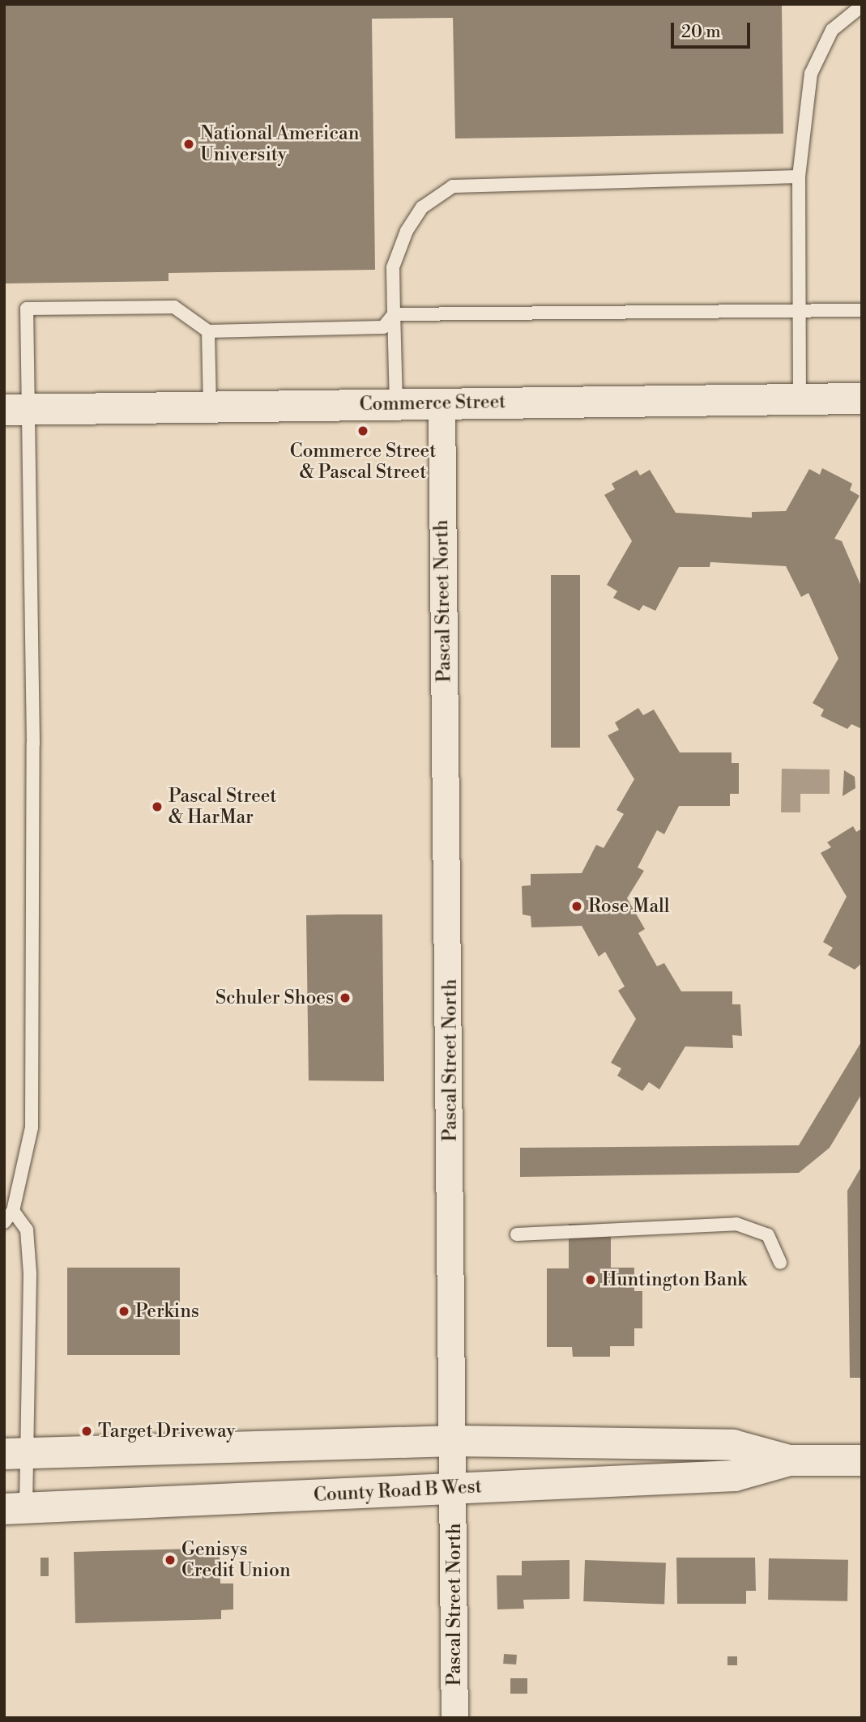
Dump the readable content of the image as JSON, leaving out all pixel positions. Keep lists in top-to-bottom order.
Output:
{
  "streets": {
    "street": ["Commerce Street", "Pascal Street North", "County Road B West"]
  },
  "crossings": [
    ["Commerce Street", "Pascal Street North"],
    ["Pascal Street North", "County Road B West"]
  ],
  "places": [
    "National American University",
    "Commerce Street & Pascal Street",
    "Pascal Street & HarMar",
    "Rose Mall",
    "Schuler Shoes",
    "Huntington Bank",
    "Perkins",
    "Target Driveway",
    "Genisys Credit Union"
  ],
  "scale_bar": "20 m"
}
